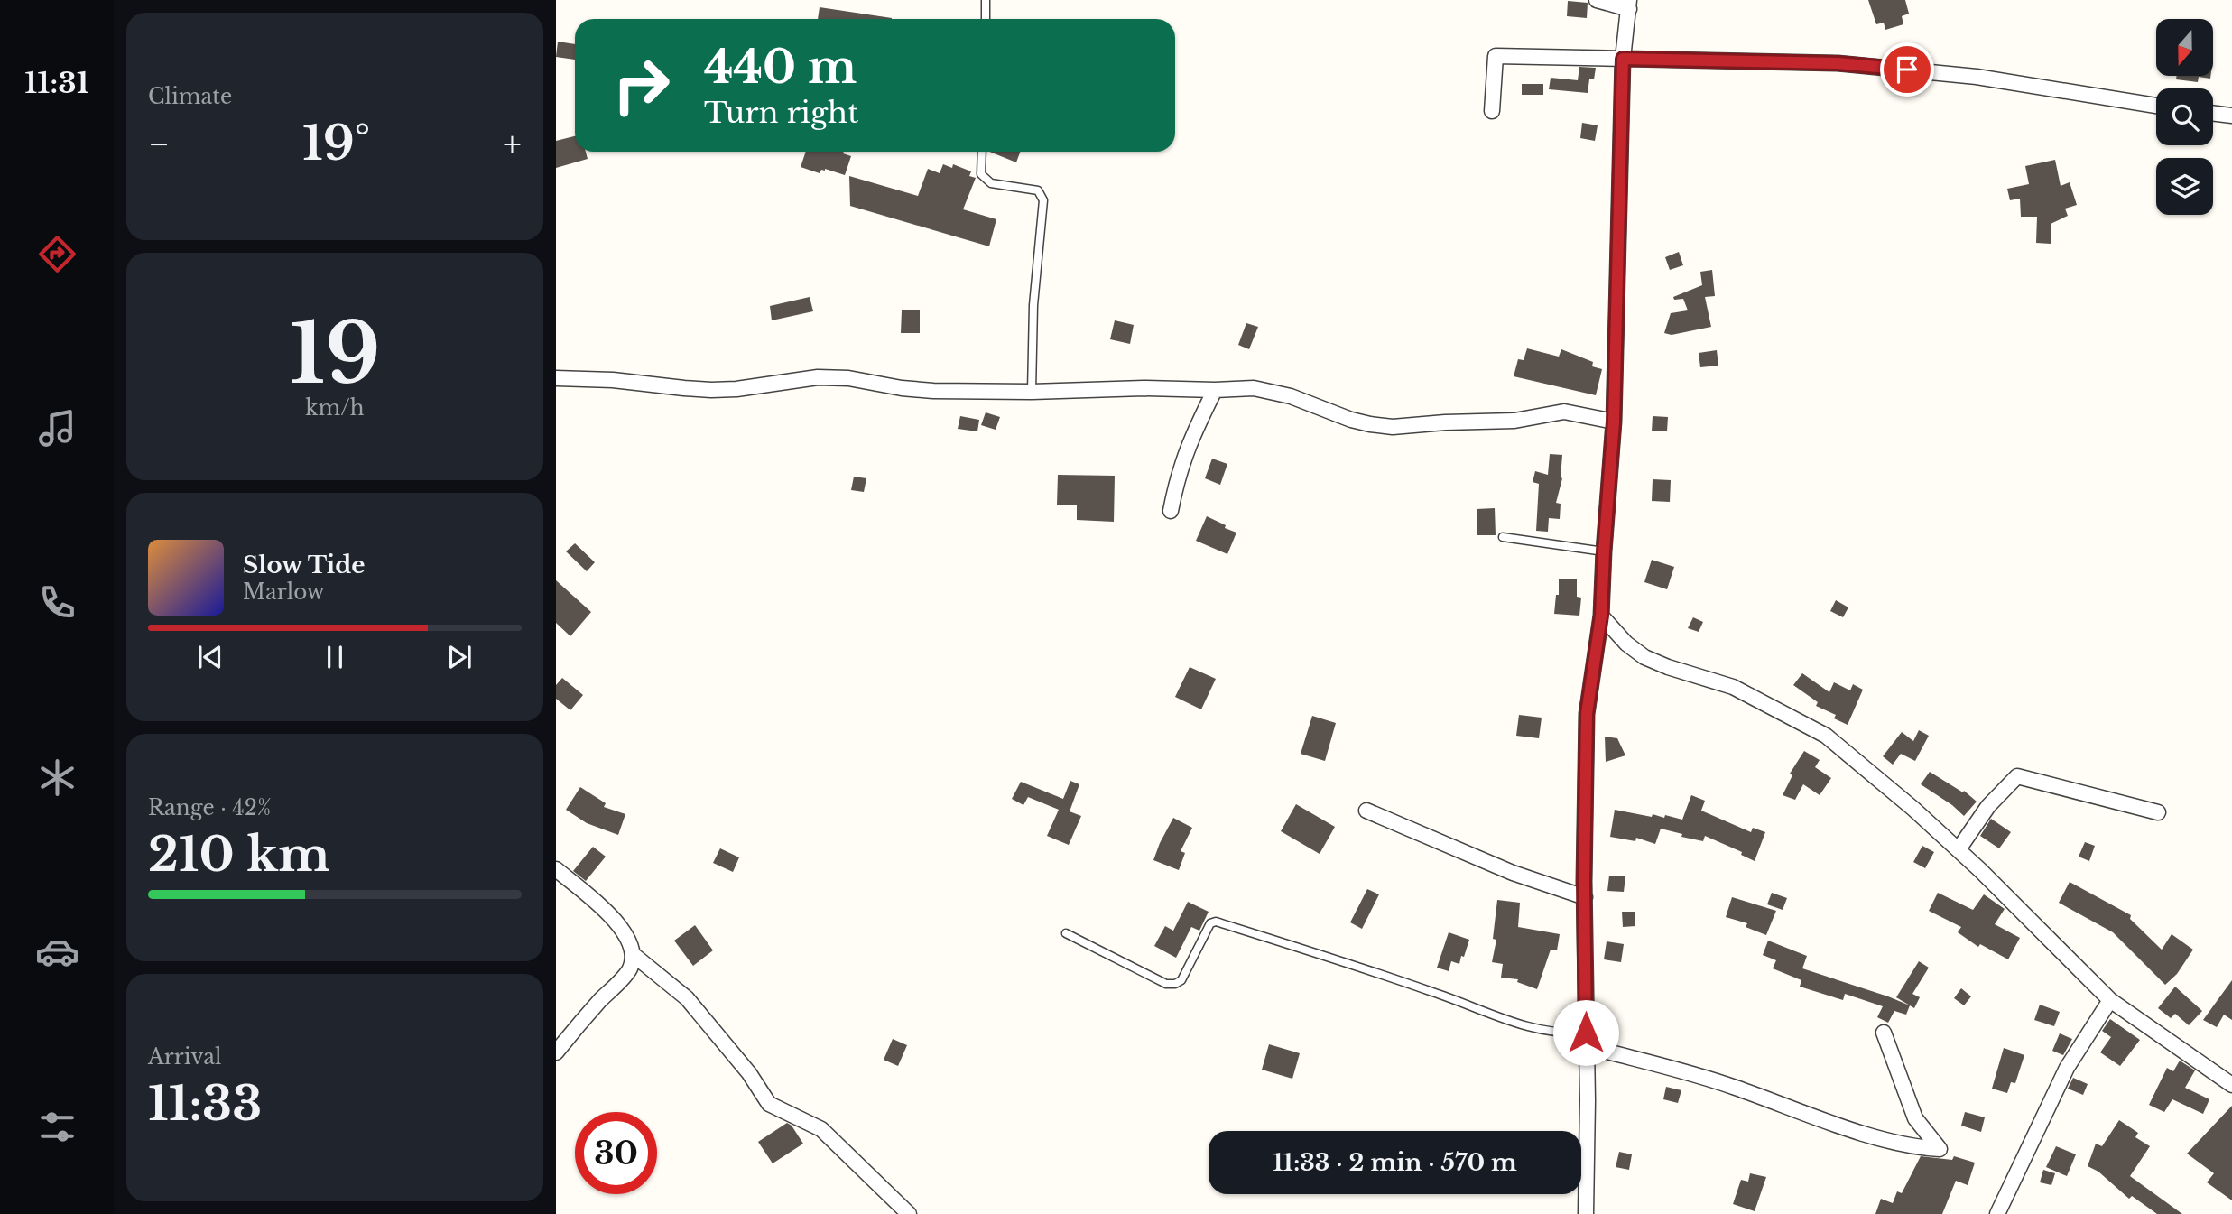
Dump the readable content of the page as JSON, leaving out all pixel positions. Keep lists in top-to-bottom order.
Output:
{
  "north": "bottom",
  "page": {
    "tabs": "11:31",
    "tile": [
      "Climate",
      ["19", "km/h"],
      ["Range · 42%", "210 km"],
      ["Arrival", "11:33"]
    ],
    "turn": ["440 m", "Turn right"],
    "heat": ["−", "19°", "+"],
    "song": ["Slow Tide", "Marlow"],
    "limit": "30",
    "trip": "11:33 · 2 min · 570 m"
  }
}
